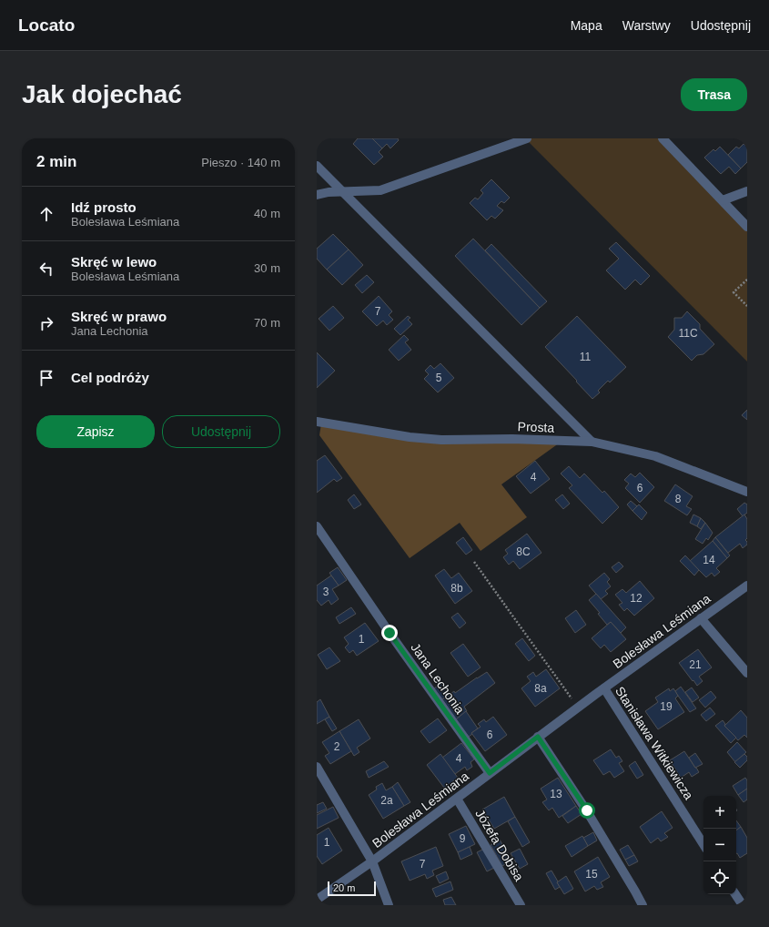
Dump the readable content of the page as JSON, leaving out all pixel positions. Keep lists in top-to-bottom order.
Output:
{
  "streets": {
    "street": [
      "Prosta",
      "Bolesława Leśmiana",
      "Jana Lechonia",
      "Stanisława Witkiewicza",
      "Józefa Dobisa"
    ]
  },
  "crossings": [
    ["Bolesława Leśmiana", "Jana Lechonia"],
    ["Bolesława Leśmiana", "Stanisława Witkiewicza"],
    ["Bolesława Leśmiana", "Józefa Dobisa"]
  ],
  "house_numbers": [
    "7",
    "11C",
    "11",
    "5",
    "4",
    "6",
    "8",
    "8C",
    "14",
    "8b",
    "3",
    "12",
    "1",
    "21",
    "8a",
    "19",
    "6",
    "2",
    "4",
    "13",
    "2a",
    "9",
    "1",
    "7",
    "15"
  ],
  "scale_bar": "20 m",
  "page": {
    "header": "Locato",
    "nav": ["Mapa", "Warstwy", "Udostępnij"],
    "buttons": [
      "Trasa",
      ["Zapisz", "Udostępnij"]
    ],
    "title": "Jak dojechać",
    "heading": ["2 min", "Pieszo · 140 m"],
    "list": [
      ["Idź prosto", "Bolesława Leśmiana", "40 m"],
      ["Skręć w lewo", "Bolesława Leśmiana", "30 m"],
      ["Skręć w prawo", "Jana Lechonia", "70 m"],
      "Cel podróży"
    ],
    "map_buttons": ["+", "−"],
    "scale": "20 m"
  }
}
